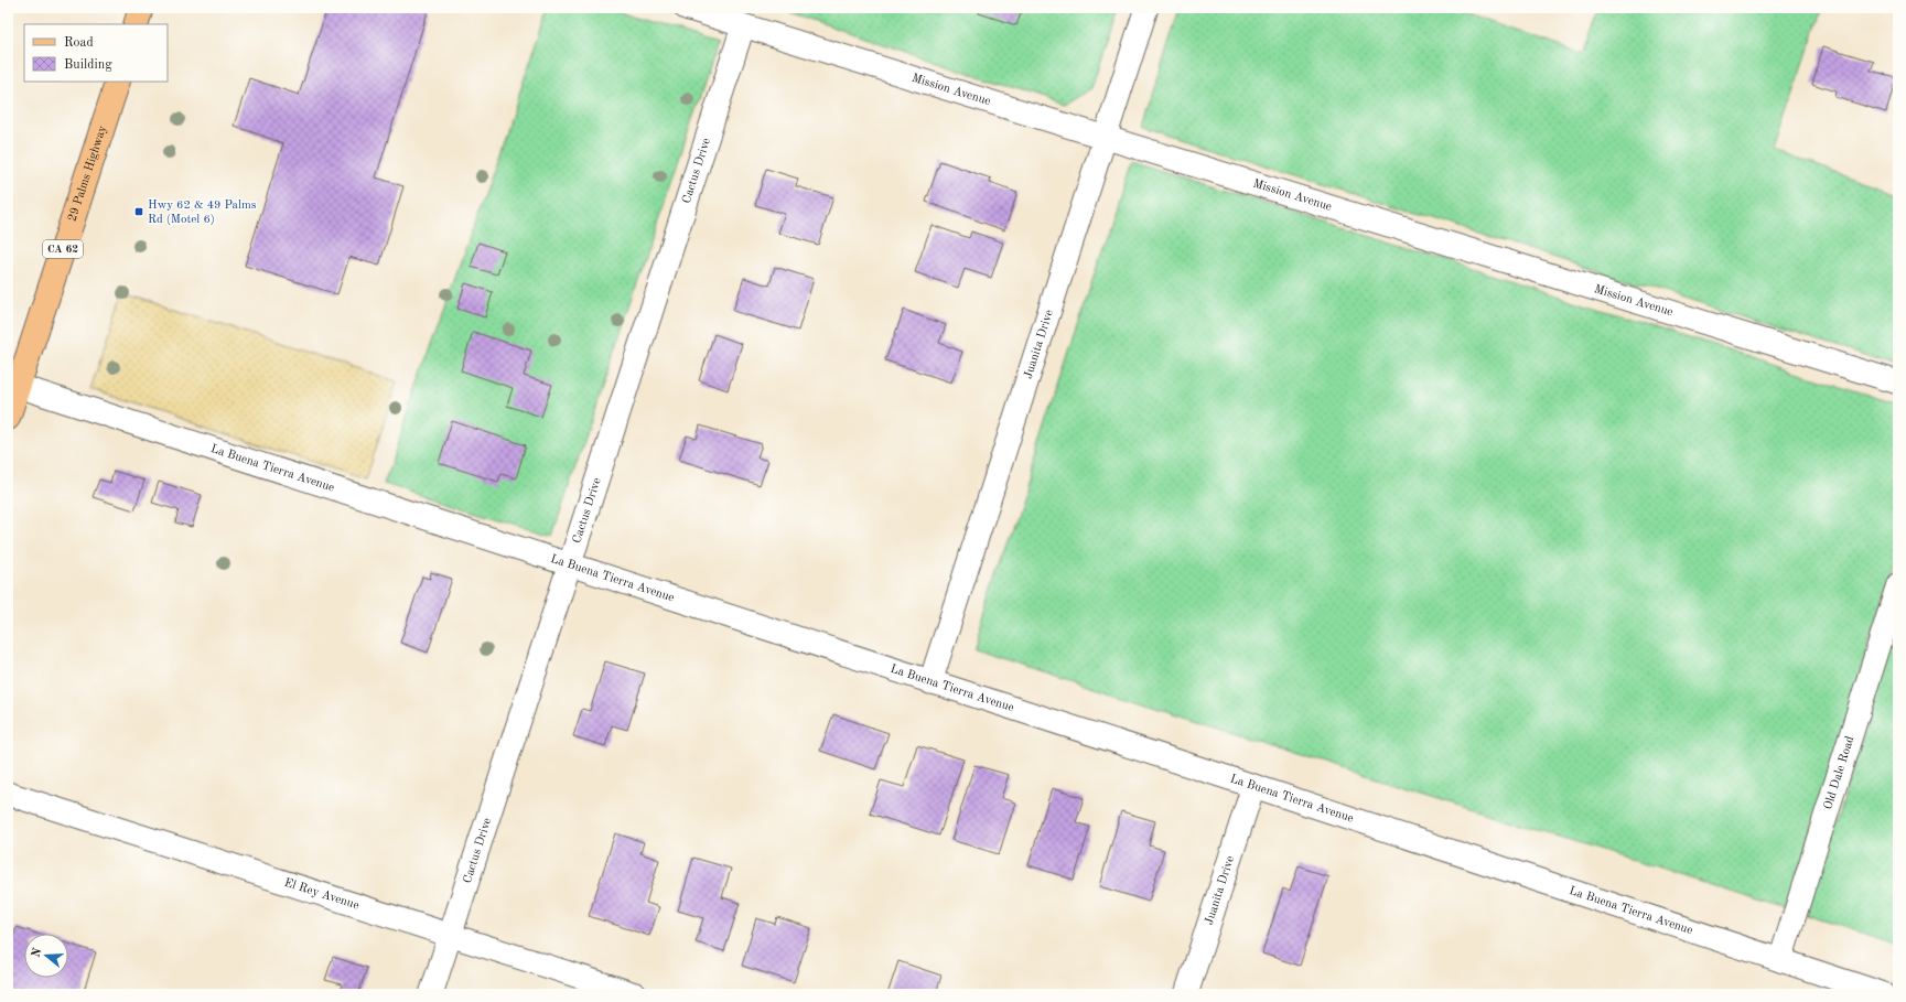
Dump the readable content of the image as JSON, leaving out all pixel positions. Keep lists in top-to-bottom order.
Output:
{
  "streets": {
    "main road": ["29 Palms Highway", "CA 62"],
    "street": [
      "Mission Avenue",
      "Cactus Drive",
      "Juanita Drive",
      "La Buena Tierra Avenue",
      "Old Dale Road",
      "El Rey Avenue"
    ]
  },
  "crossings": [
    ["Mission Avenue", "Cactus Drive"],
    ["Mission Avenue", "Juanita Drive"],
    ["Cactus Drive", "La Buena Tierra Avenue"],
    ["Cactus Drive", "El Rey Avenue"],
    ["29 Palms Highway", "La Buena Tierra Avenue"],
    ["Juanita Drive", "La Buena Tierra Avenue"],
    ["La Buena Tierra Avenue", "Old Dale Road"]
  ],
  "places": {
    "transit": ["Hwy 62 & 49 Palms Rd (Motel 6)"]
  },
  "legend": ["Road", "Building"],
  "north": "left"
}
